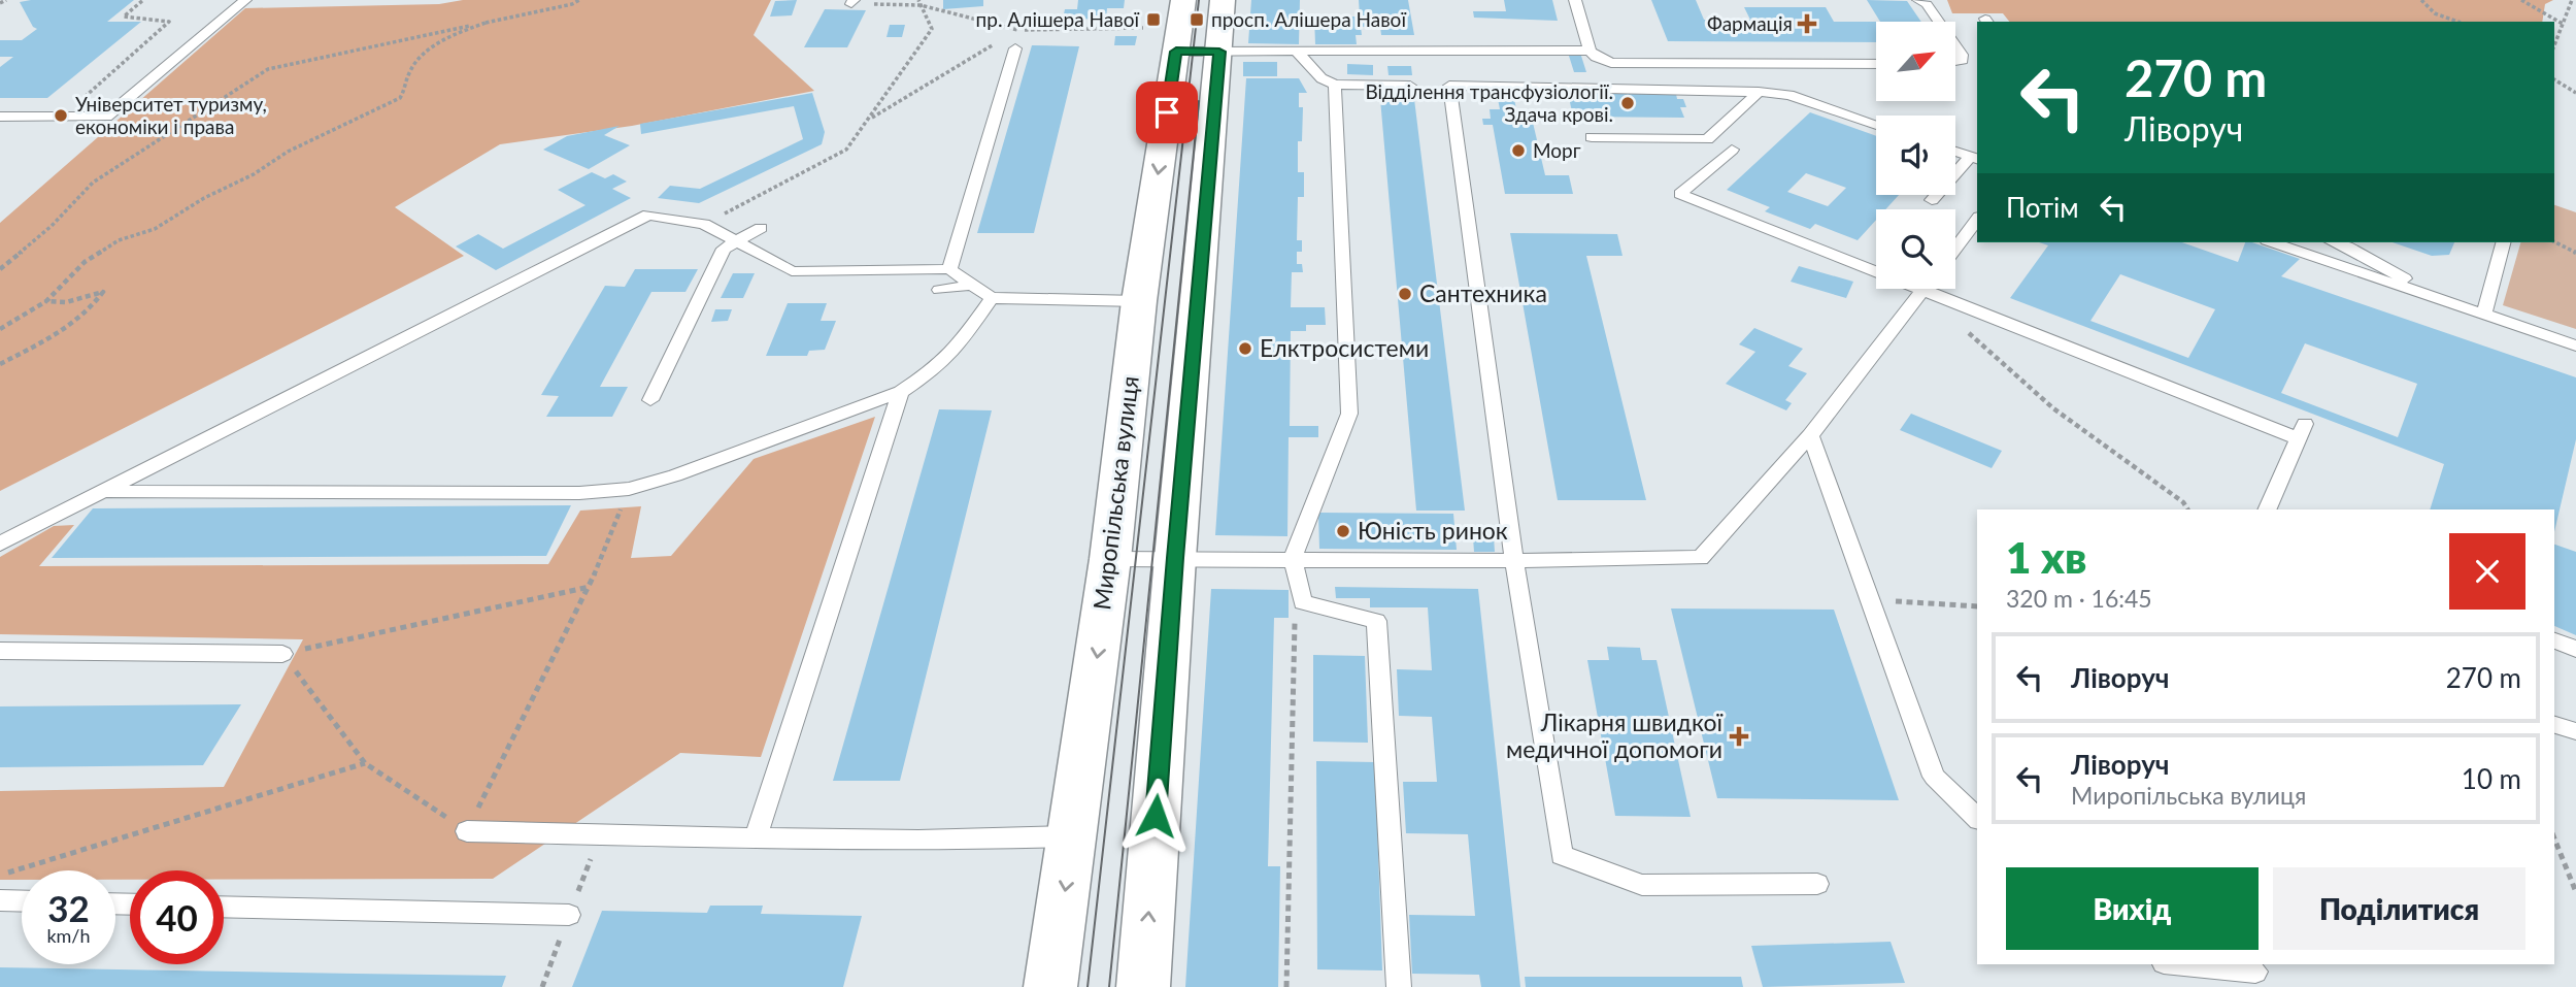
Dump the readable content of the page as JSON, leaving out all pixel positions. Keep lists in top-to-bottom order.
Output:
{
  "streets": {
    "street": ["Миропільська вулиця"]
  },
  "places": {
    "transit": ["пр. Алішера Навої", "просп. Алішера Навої"],
    "health": ["Фармація", "Лікарня швидкої медичної допомоги"],
    "other": [
      "Відділення трансфузіології. Здача крові.",
      "Університет туризму, економіки і права",
      "Морг",
      "Сантехника",
      "Елктросистеми",
      "Юність ринок"
    ]
  },
  "north": "top right",
  "page": {
    "turn": ["270 m", "Ліворуч"],
    "then": "Потім",
    "heading": ["1 хв", "320 m · 16:45"],
    "list": [
      {
        "name": "Ліворуч",
        "value": "270 m"
      },
      {
        "name": "Ліворуч",
        "note": "Миропільська вулиця",
        "value": "10 m"
      }
    ],
    "buttons": ["Вихід", "Поділитися"],
    "speed": "32 km/h",
    "limit": "40"
  }
}
